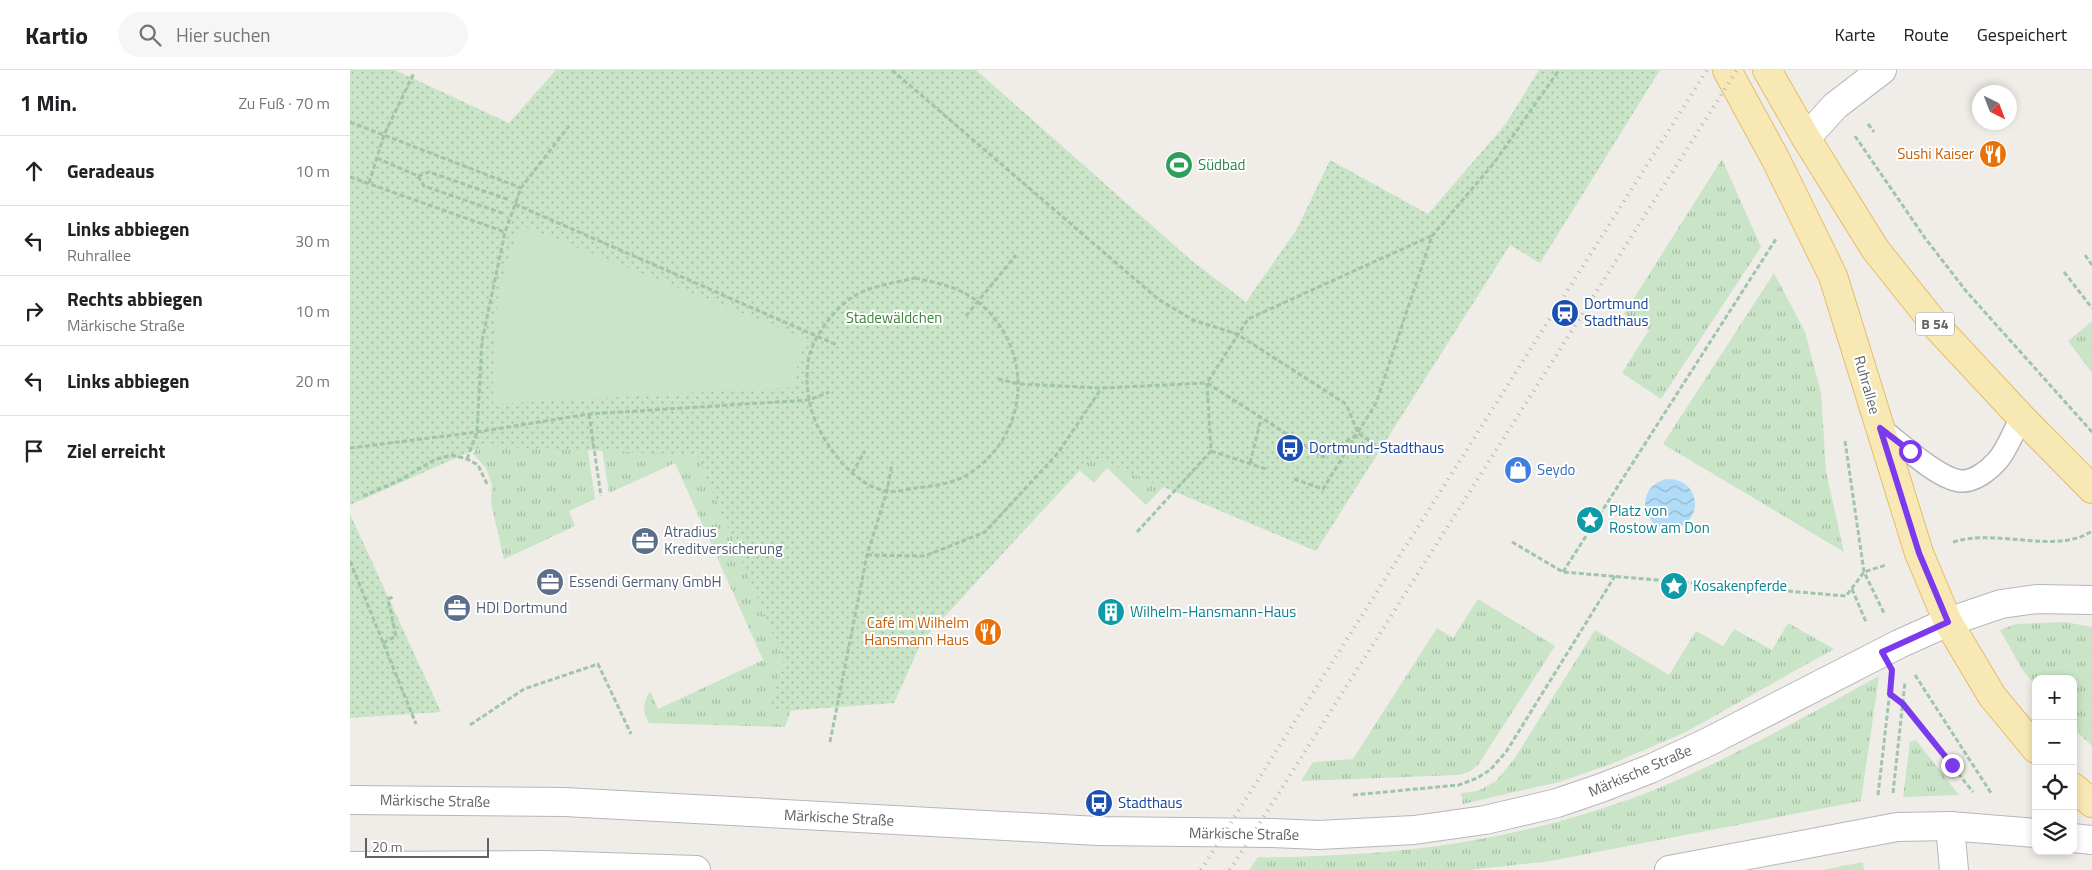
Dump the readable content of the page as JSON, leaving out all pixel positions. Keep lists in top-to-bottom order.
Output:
{
  "streets": {
    "main road": ["B 54", "Ruhrallee", "Märkische Straße"]
  },
  "crossings": [
    ["Ruhrallee", "Märkische Straße"]
  ],
  "parks": ["Stadewäldchen"],
  "places": {
    "restaurant": ["Sushi Kaiser", "Café im Wilhelm Hansmann Haus"],
    "sports": ["Südbad"],
    "station": ["Dortmund Stadthaus"],
    "bus stop": ["Dortmund-Stadthaus", "Stadthaus"],
    "shop": ["Seydo"],
    "place": ["Platz von Rostow am Don", "Kosakenpferde"],
    "office": ["Atradius Kreditversicherung", "Essendi Germany GmbH", "HDI Dortmund"],
    "building": ["Wilhelm-Hansmann-Haus"]
  },
  "scale_bar": "20 m",
  "north": "bottom right",
  "page": {
    "header": "Kartio",
    "search": "Hier suchen",
    "nav": ["Karte", "Route", "Gespeichert"],
    "heading": ["1 Min.", "Zu Fuß · 70 m"],
    "list": [
      ["Geradeaus", "10 m"],
      ["Links abbiegen", "Ruhrallee", "30 m"],
      ["Rechts abbiegen", "Märkische Straße", "10 m"],
      ["Links abbiegen", "20 m"],
      "Ziel erreicht"
    ],
    "map_buttons": ["+", "−"],
    "scale": "20 m"
  }
}
